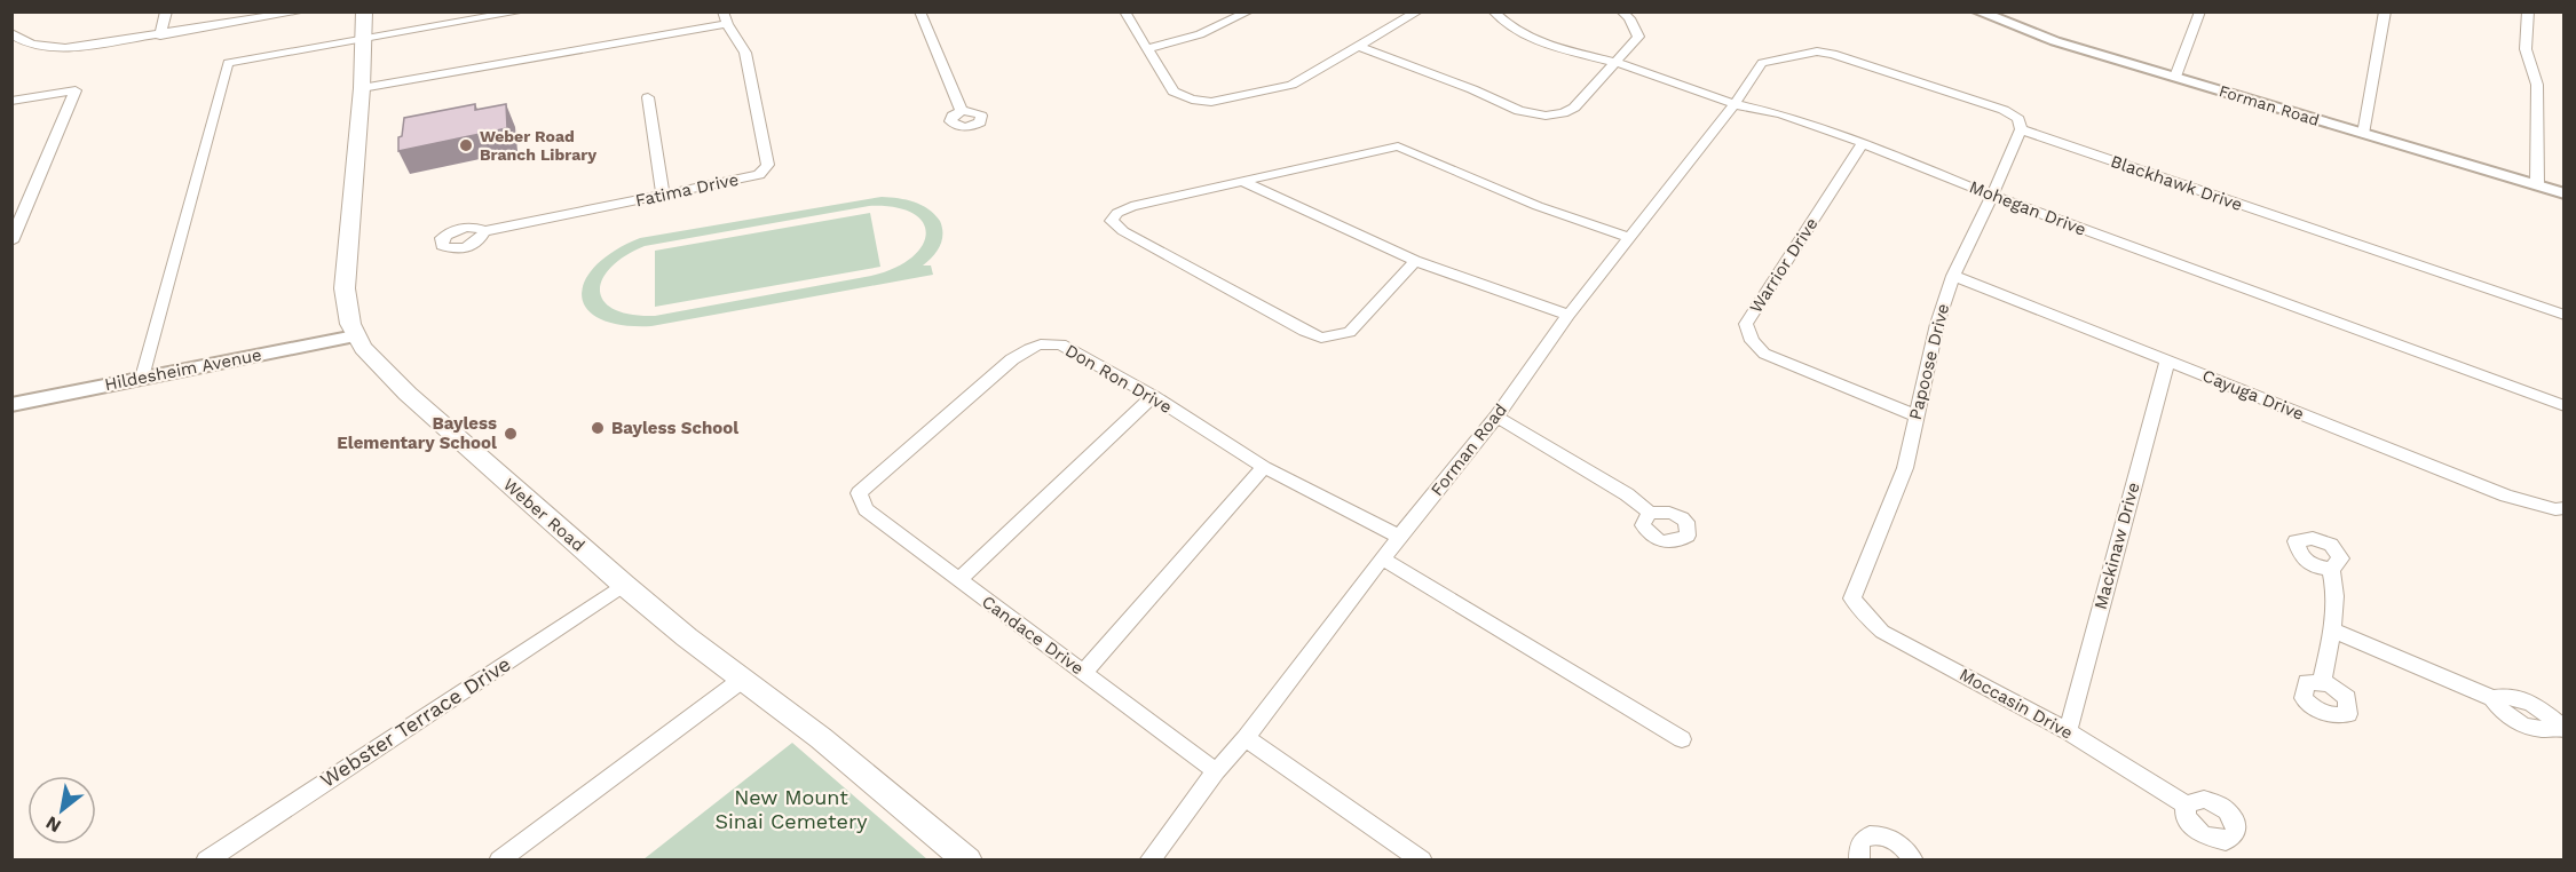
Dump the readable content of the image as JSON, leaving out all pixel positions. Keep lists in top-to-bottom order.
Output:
{
  "streets": {
    "main road": ["Weber Road"],
    "street": [
      "Forman Road",
      "Blackhawk Drive",
      "Fatima Drive",
      "Mohegan Drive",
      "Warrior Drive",
      "Papoose Drive",
      "Hildesheim Avenue",
      "Don Ron Drive",
      "Cayuga Drive",
      "Mackinaw Drive",
      "Candace Drive",
      "Moccasin Drive",
      "Webster Terrace Drive"
    ]
  },
  "crossings": [
    ["Forman Road", "Blackhawk Drive"],
    ["Forman Road", "Mohegan Drive"],
    ["Forman Road", "Don Ron Drive"],
    ["Forman Road", "Candace Drive"],
    ["Blackhawk Drive", "Papoose Drive"],
    ["Mohegan Drive", "Warrior Drive"],
    ["Mohegan Drive", "Papoose Drive"],
    ["Warrior Drive", "Papoose Drive"],
    ["Papoose Drive", "Cayuga Drive"],
    ["Papoose Drive", "Moccasin Drive"],
    ["Hildesheim Avenue", "Weber Road"],
    ["Don Ron Drive", "Candace Drive"],
    ["Cayuga Drive", "Mackinaw Drive"],
    ["Weber Road", "Webster Terrace Drive"],
    ["Mackinaw Drive", "Moccasin Drive"]
  ],
  "parks": ["New Mount Sinai Cemetery"],
  "places": ["Weber Road Branch Library", "Bayless School", "Bayless Elementary School"],
  "north": "bottom left"
}
